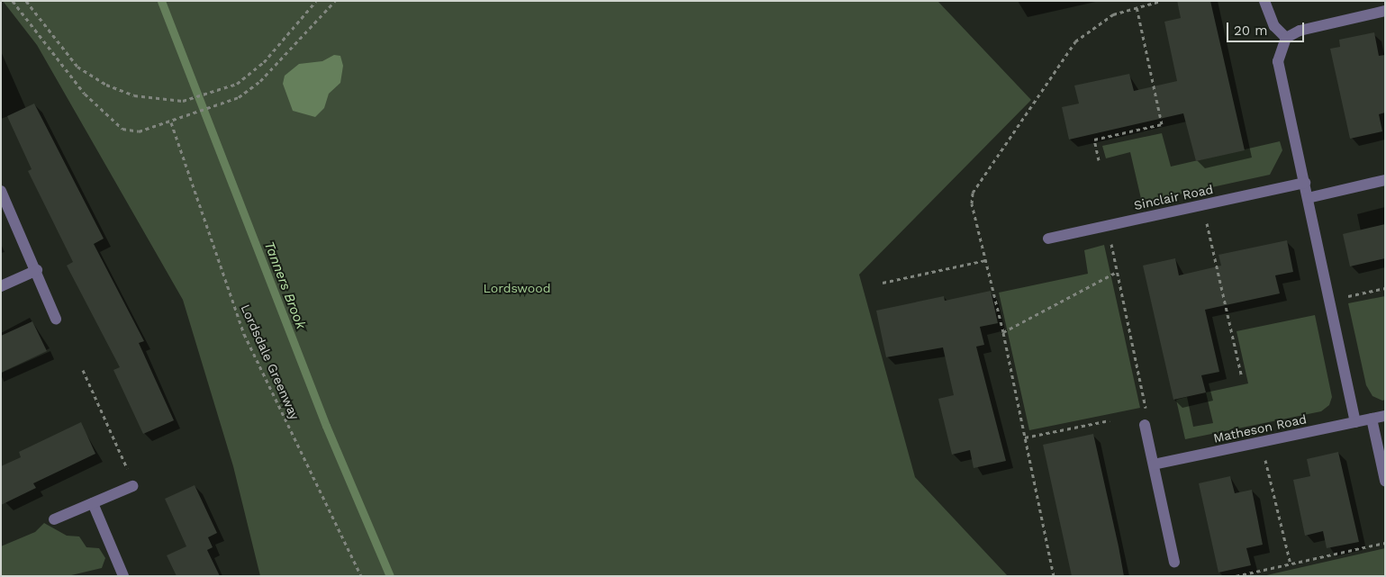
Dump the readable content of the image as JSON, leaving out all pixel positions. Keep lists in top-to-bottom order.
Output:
{
  "streets": {
    "street": ["Sinclair Road", "Matheson Road"],
    "path": ["Lordsdale Greenway"]
  },
  "water": ["Tanners Brook"],
  "parks": ["Lordswood"],
  "scale_bar": "20 m"
}
